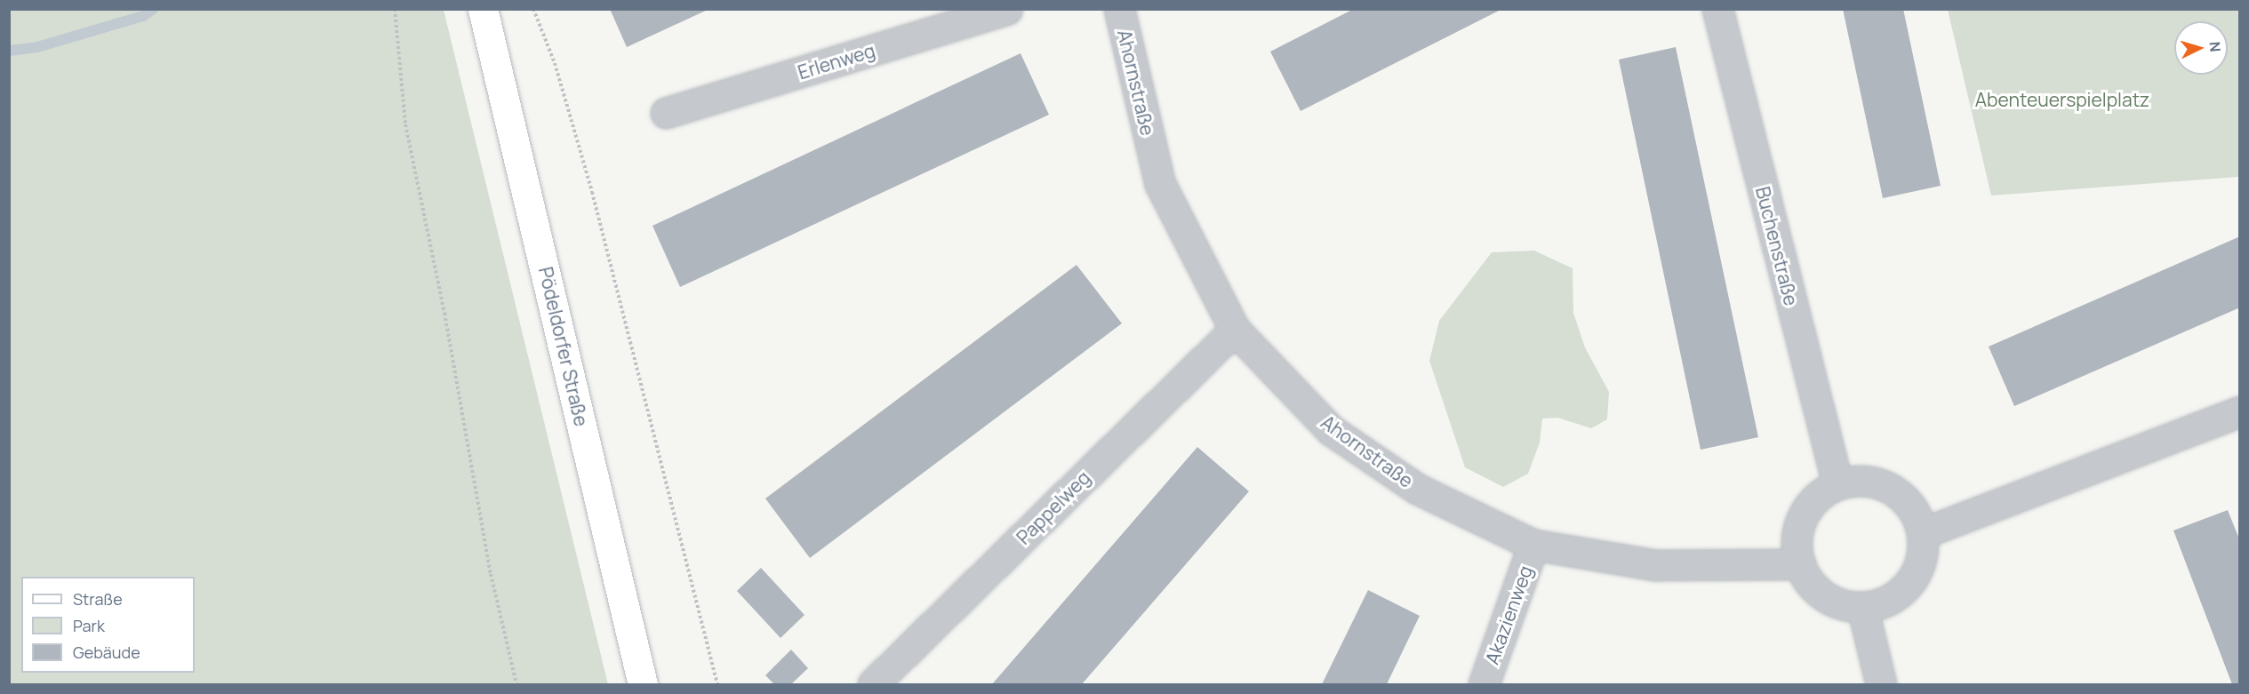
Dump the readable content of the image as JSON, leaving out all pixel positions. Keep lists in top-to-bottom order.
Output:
{
  "streets": {
    "main road": ["Pödeldorfer Straße"],
    "street": [
      "Erlenweg",
      "Ahornstraße",
      "Buchenstraße",
      "Pappelweg",
      "Akazienweg"
    ]
  },
  "crossings": [
    ["Ahornstraße", "Buchenstraße"],
    ["Ahornstraße", "Pappelweg"],
    ["Ahornstraße", "Akazienweg"]
  ],
  "parks": ["Abenteuerspielplatz"],
  "legend": ["Straße", "Park", "Gebäude"],
  "north": "right"
}
